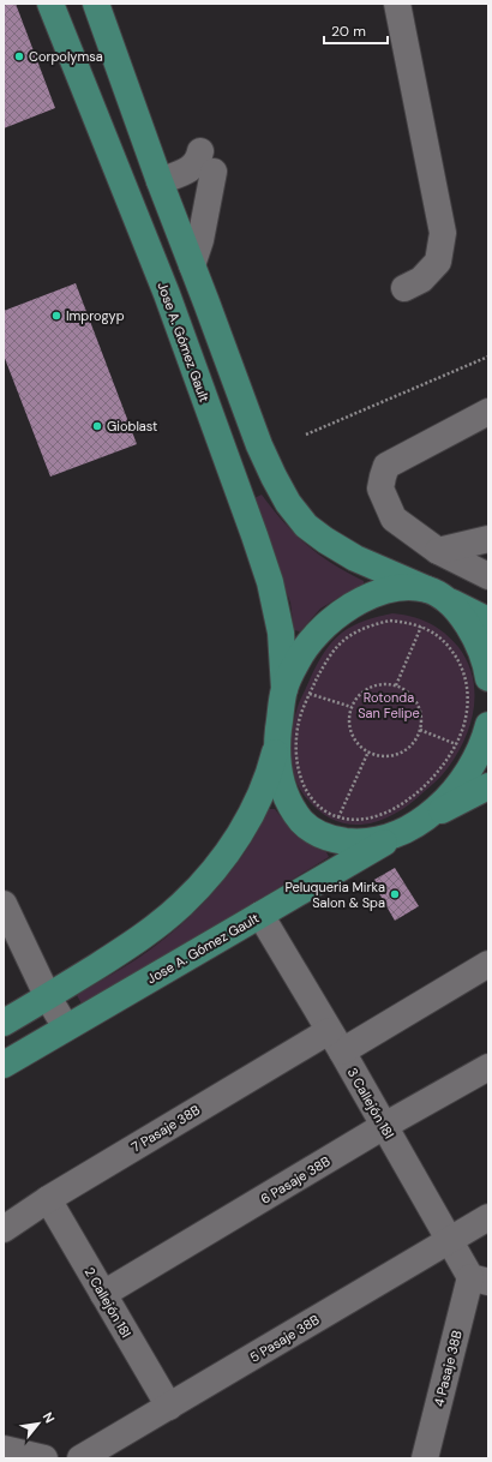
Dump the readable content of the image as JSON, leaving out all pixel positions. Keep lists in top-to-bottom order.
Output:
{
  "streets": {
    "main road": ["Jose A. Gómez Gault"],
    "street": [
      "3 Callejón 18I",
      "7 Pasaje 38B",
      "6 Pasaje 38B",
      "2 Callejón 18I",
      "5 Pasaje 38B",
      "4 Pasaje 38B"
    ]
  },
  "crossings": [
    ["Jose A. Gómez Gault", "3 Callejón 18I"],
    ["3 Callejón 18I", "7 Pasaje 38B"],
    ["3 Callejón 18I", "6 Pasaje 38B"],
    ["3 Callejón 18I", "5 Pasaje 38B"],
    ["3 Callejón 18I", "4 Pasaje 38B"],
    ["7 Pasaje 38B", "2 Callejón 18I"],
    ["6 Pasaje 38B", "2 Callejón 18I"],
    ["2 Callejón 18I", "5 Pasaje 38B"]
  ],
  "parks": ["Rotonda San Felipe"],
  "places": [
    "Corpolymsa",
    "Improgyp",
    "Gioblast",
    "Peluqueria Mirka Salon & Spa"
  ],
  "scale_bar": "20 m",
  "north": "top right"
}
